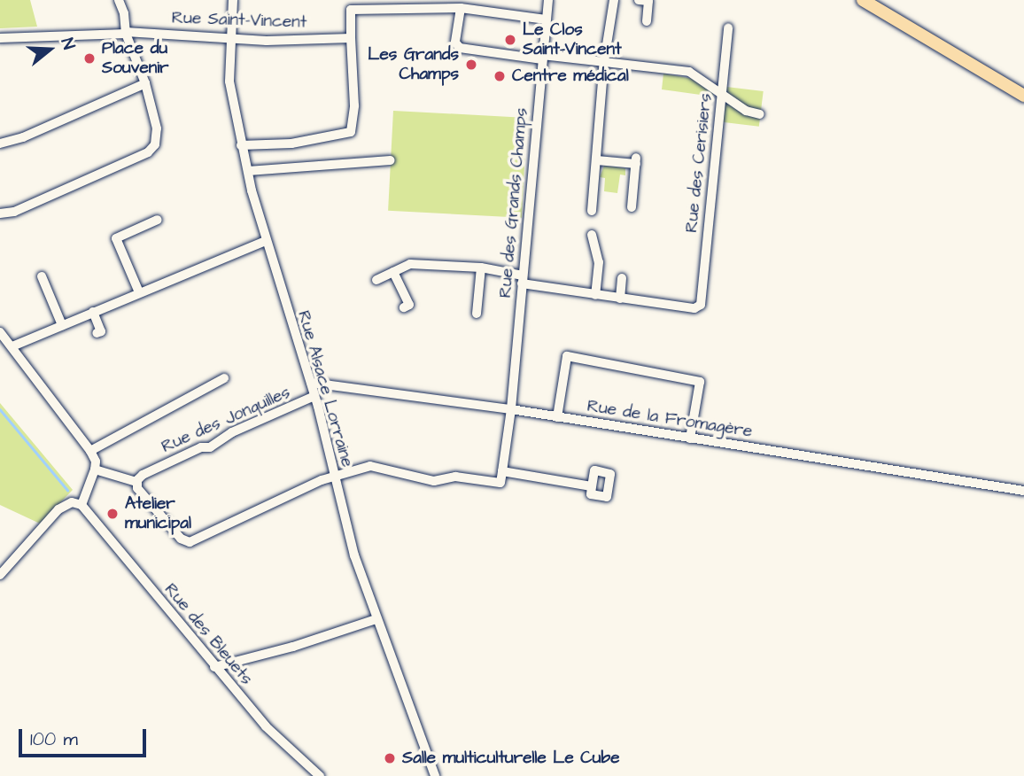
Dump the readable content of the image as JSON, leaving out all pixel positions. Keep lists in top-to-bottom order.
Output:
{
  "streets": {
    "street": [
      "Rue Saint-Vincent",
      "Rue des Cerisiers",
      "Rue des Grands Champs",
      "Rue Alsace Lorraine",
      "Rue de la Fromagère",
      "Rue des Jonquilles",
      "Rue des Bleuets"
    ]
  },
  "crossings": [
    ["Rue Saint-Vincent", "Rue Alsace Lorraine"],
    ["Rue des Grands Champs", "Rue de la Fromagère"],
    ["Rue Alsace Lorraine", "Rue de la Fromagère"],
    ["Rue Alsace Lorraine", "Rue des Jonquilles"]
  ],
  "places": [
    "Le Clos Saint-Vincent",
    "Place du Souvenir",
    "Les Grands Champs",
    "Centre médical",
    "Atelier municipal",
    "Salle multiculturelle Le Cube"
  ],
  "scale_bar": "100 m",
  "north": "right"
}
